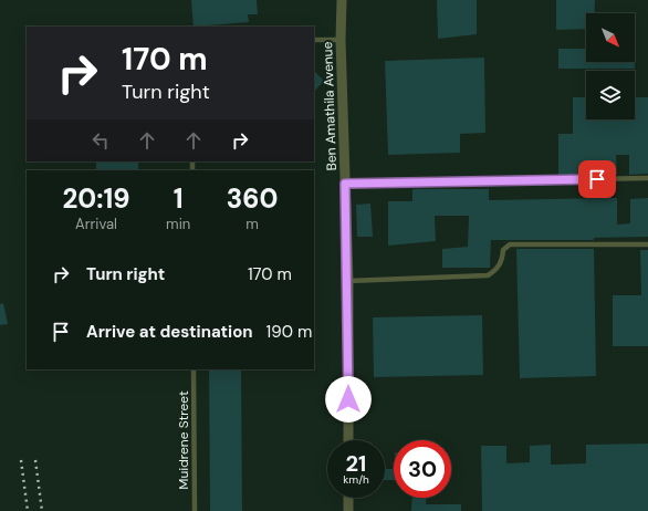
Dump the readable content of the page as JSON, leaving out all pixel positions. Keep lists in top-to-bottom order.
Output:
{
  "streets": {
    "street": ["Ben Amathila Avenue"],
    "lane": ["Muidrene Street"]
  },
  "north": "bottom right",
  "page": {
    "turn": ["170 m", "Turn right"],
    "eta": [
      "20:19",
      "Arrival",
      "1",
      "min",
      "360",
      "m"
    ],
    "list": [
      {
        "name": "Turn right",
        "value": "170 m"
      },
      {
        "name": "Arrive at destination",
        "value": "190 m"
      }
    ],
    "speed": "21 km/h",
    "limit": "30"
  }
}
